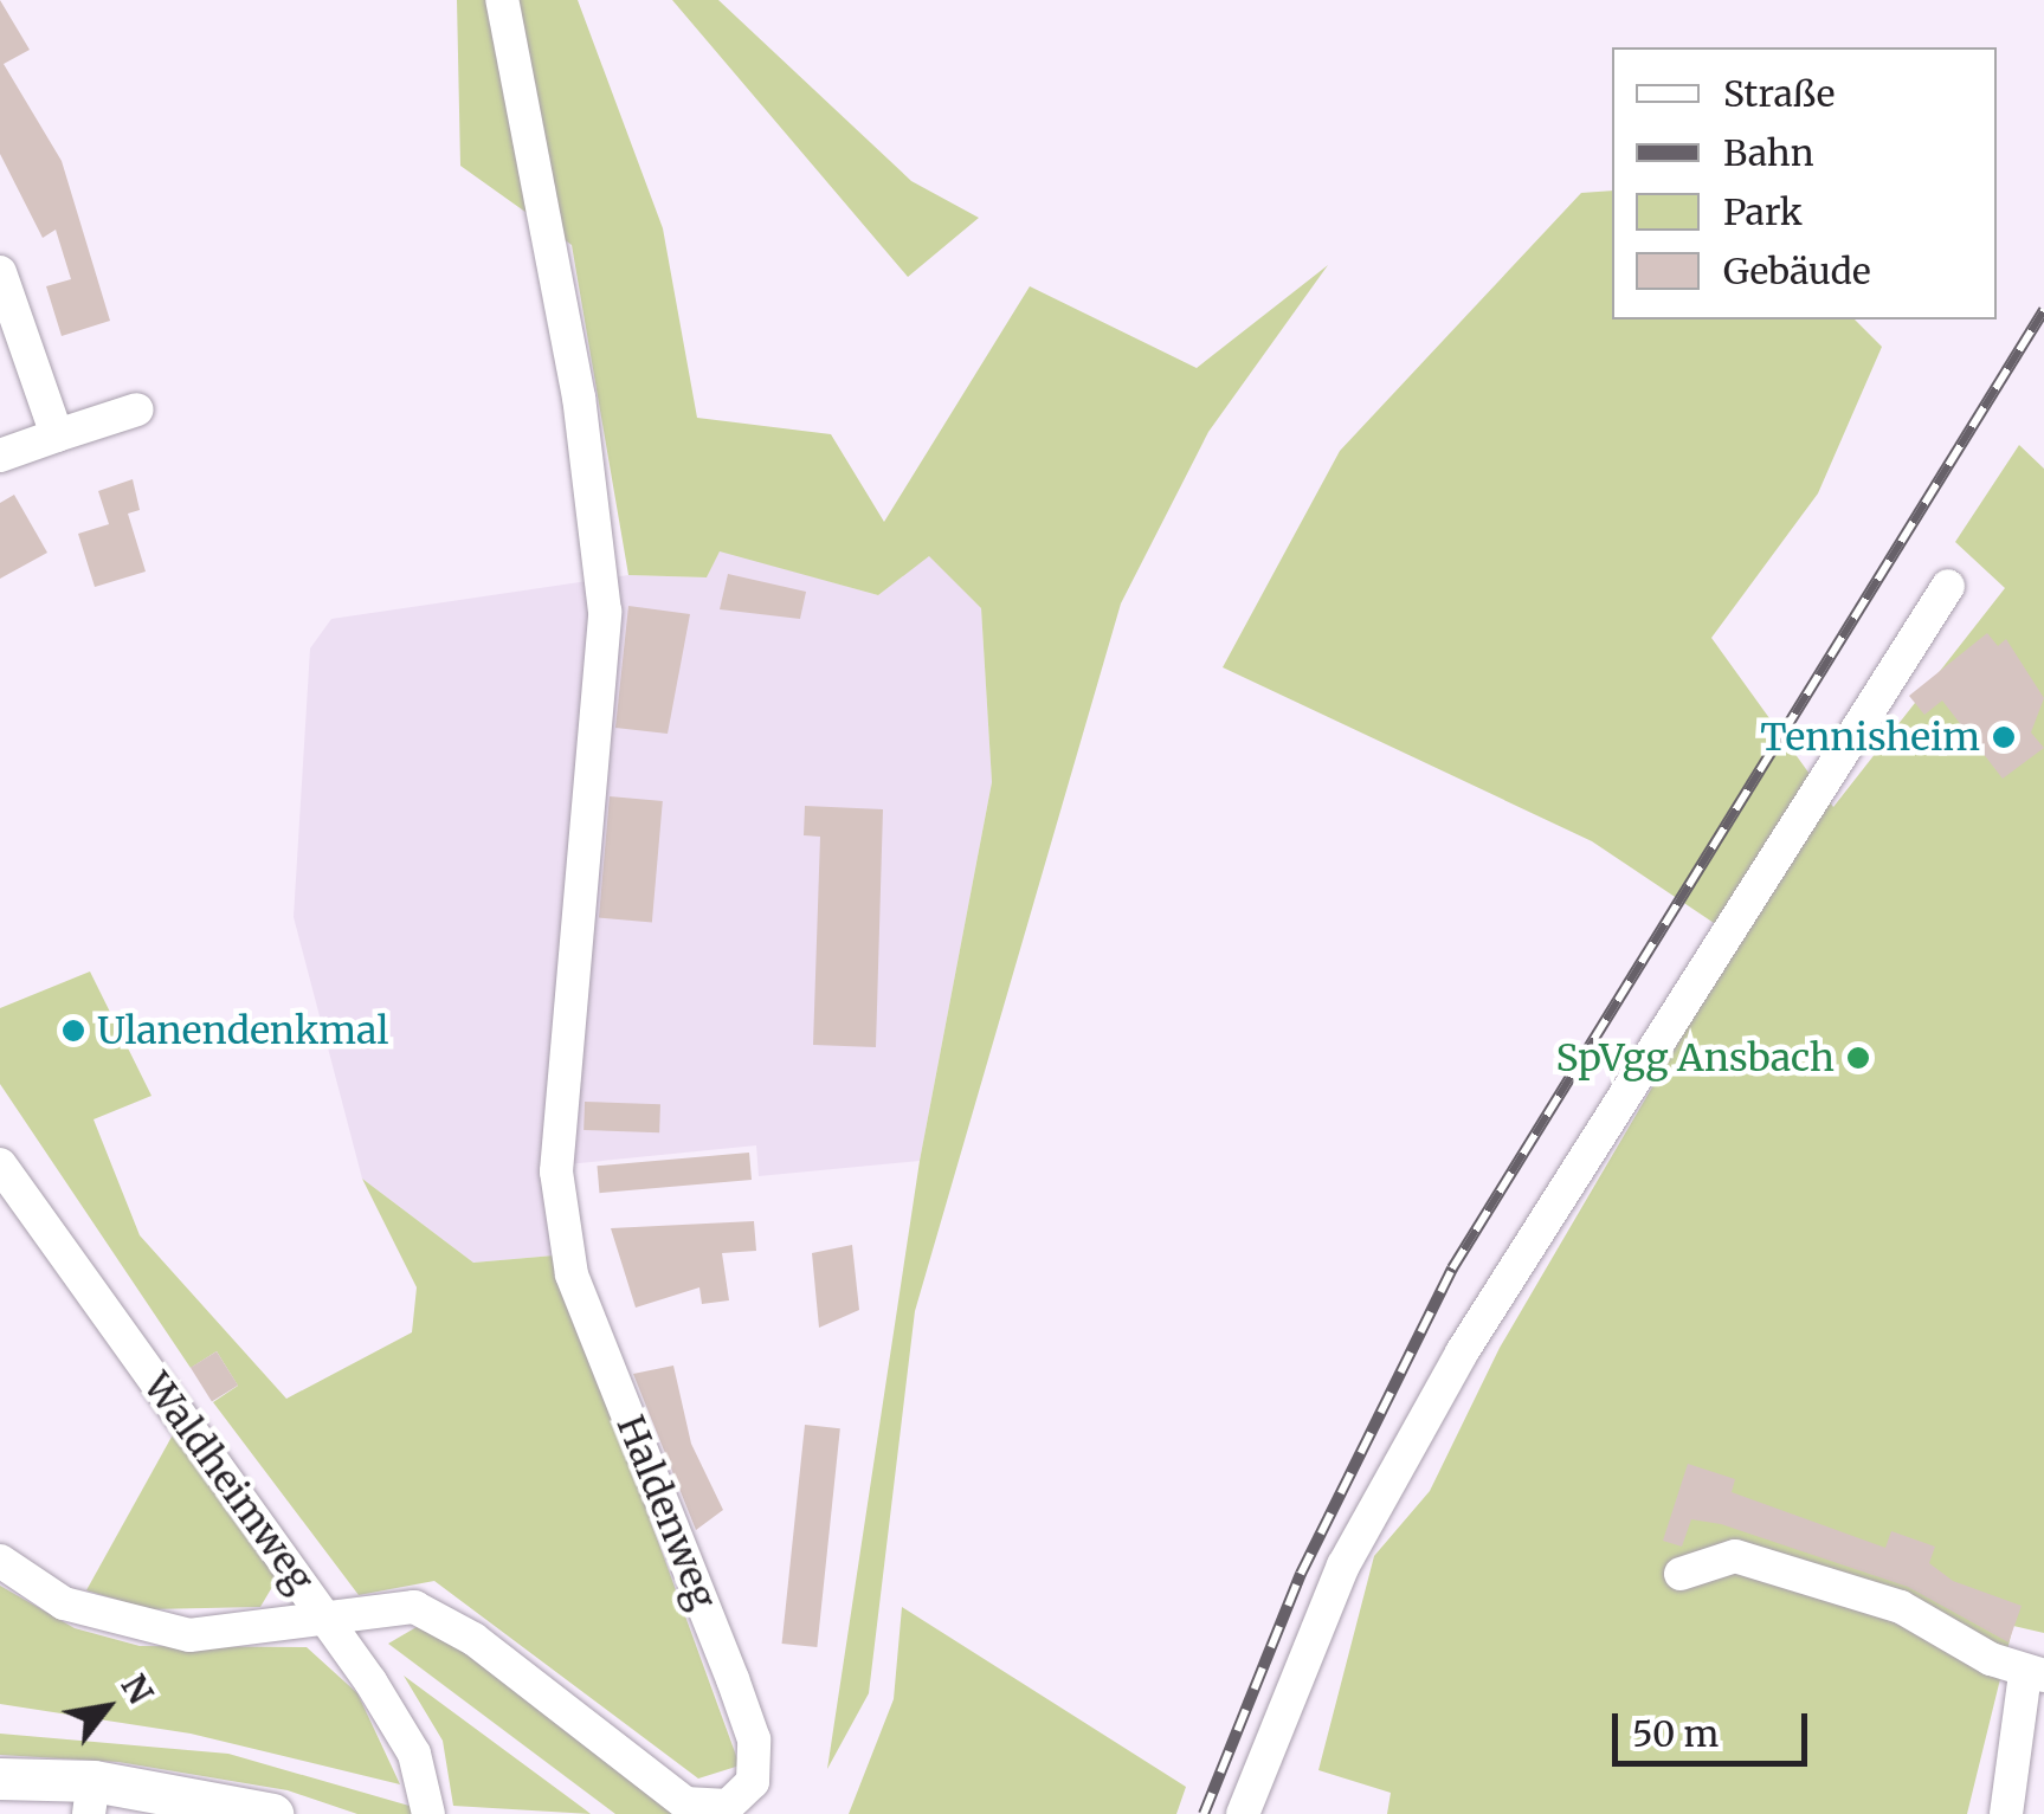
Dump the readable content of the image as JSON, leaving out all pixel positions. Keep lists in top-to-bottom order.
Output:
{
  "streets": {
    "street": ["Waldheimweg", "Haldenweg"]
  },
  "crossings": [
    ["Waldheimweg", "Haldenweg"]
  ],
  "places": ["Tennisheim", "Ulanendenkmal", "SpVgg Ansbach"],
  "legend": [
    "Straße",
    "Bahn",
    "Park",
    "Gebäude"
  ],
  "scale_bar": "50 m",
  "north": "top right"
}
